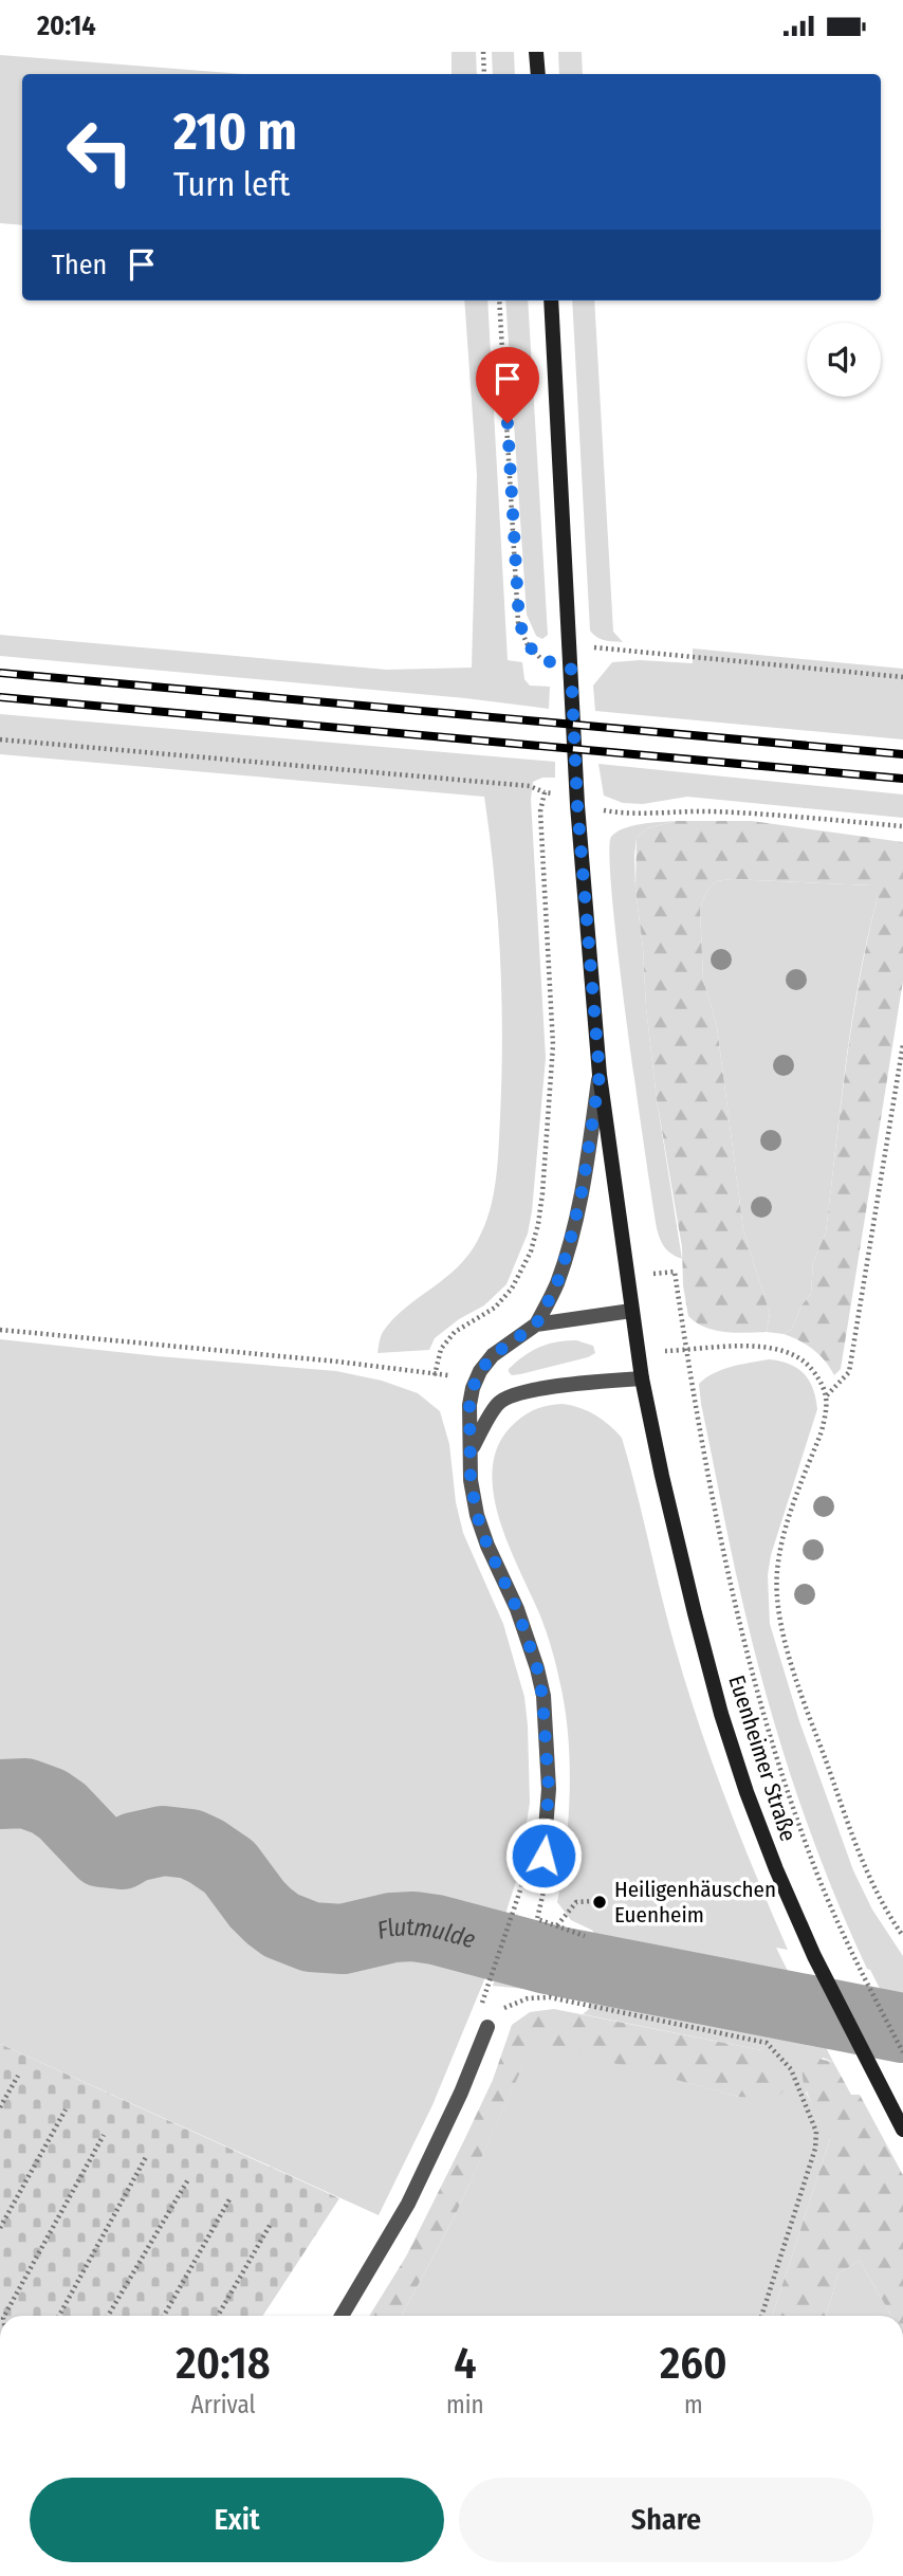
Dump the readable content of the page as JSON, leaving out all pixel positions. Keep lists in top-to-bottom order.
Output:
{
  "streets": {
    "main road": ["Euenheimer Straße"]
  },
  "water": ["Flutmulde"],
  "places": ["Heiligenhäuschen Euenheim"],
  "page": {
    "status": "20:14",
    "turn": ["210 m", "Turn left"],
    "then": "Then",
    "eta": [
      "20:18",
      "Arrival",
      "4",
      "min",
      "260",
      "m"
    ],
    "buttons": ["Exit", "Share"]
  }
}
